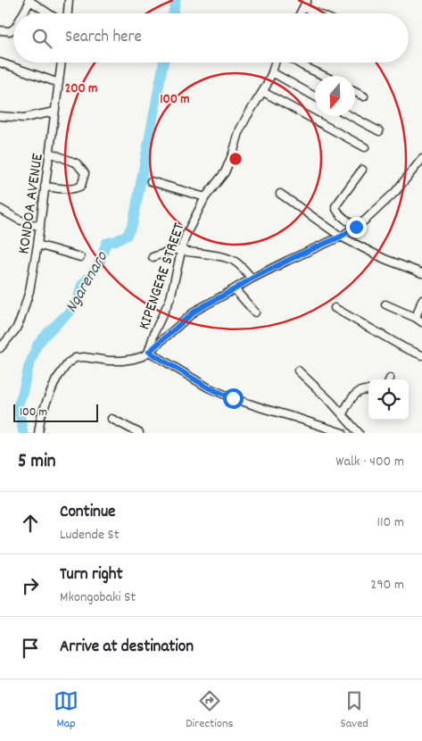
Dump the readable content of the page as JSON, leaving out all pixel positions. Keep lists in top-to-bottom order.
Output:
{
  "streets": {
    "street": ["KONDOA AVENUE", "KIPENGERE STREET"]
  },
  "water": ["Ngarenaro"],
  "scale_bar": "100 m",
  "north": "bottom",
  "page": {
    "search": "Search here",
    "scale": "100 m",
    "heading": ["5 min", "Walk · 400 m"],
    "list": [
      ["Continue", "Ludende St", "110 m"],
      ["Turn right", "Mkongobaki St", "290 m"],
      "Arrive at destination"
    ],
    "nav": ["Map", "Directions", "Saved"]
  },
  "rings": ["200 m", "100 m"]
}
